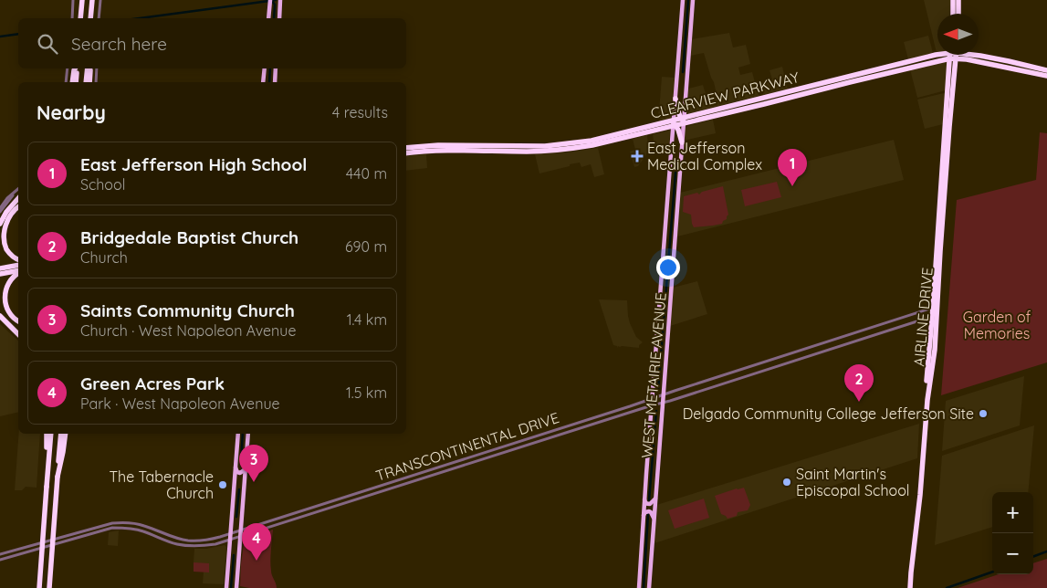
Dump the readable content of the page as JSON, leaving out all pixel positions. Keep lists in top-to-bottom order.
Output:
{
  "streets": {
    "highway": ["CLEARVIEW PARKWAY", "AIRLINE DRIVE"],
    "main road": ["WEST METAIRIE AVENUE"],
    "street": ["TRANSCONTINENTAL DRIVE"]
  },
  "crossings": [
    ["CLEARVIEW PARKWAY", "WEST METAIRIE AVENUE"],
    ["AIRLINE DRIVE", "TRANSCONTINENTAL DRIVE"],
    ["WEST METAIRIE AVENUE", "TRANSCONTINENTAL DRIVE"]
  ],
  "parks": ["Garden of Memories"],
  "places": {
    "health": ["East Jefferson Medical Complex"],
    "other": ["Delgado Community College Jefferson Site", "Saint Martin's Episcopal School", "The Tabernacle Church"]
  },
  "north": "left",
  "page": {
    "search": "Search here",
    "heading": ["Nearby", "4 results"],
    "list": [
      {
        "mark": "1",
        "name": "East Jefferson High School",
        "note": "School",
        "value": "440 m"
      },
      {
        "mark": "2",
        "name": "Bridgedale Baptist Church",
        "note": "Church",
        "value": "690 m"
      },
      {
        "mark": "3",
        "name": "Saints Community Church",
        "note": "Church · West Napoleon Avenue",
        "value": "1.4 km"
      },
      {
        "mark": "4",
        "name": "Green Acres Park",
        "note": "Park · West Napoleon Avenue",
        "value": "1.5 km"
      }
    ],
    "pins": [
      "1",
      "2",
      "3",
      "4"
    ],
    "map_buttons": ["+", "−"]
  }
}
